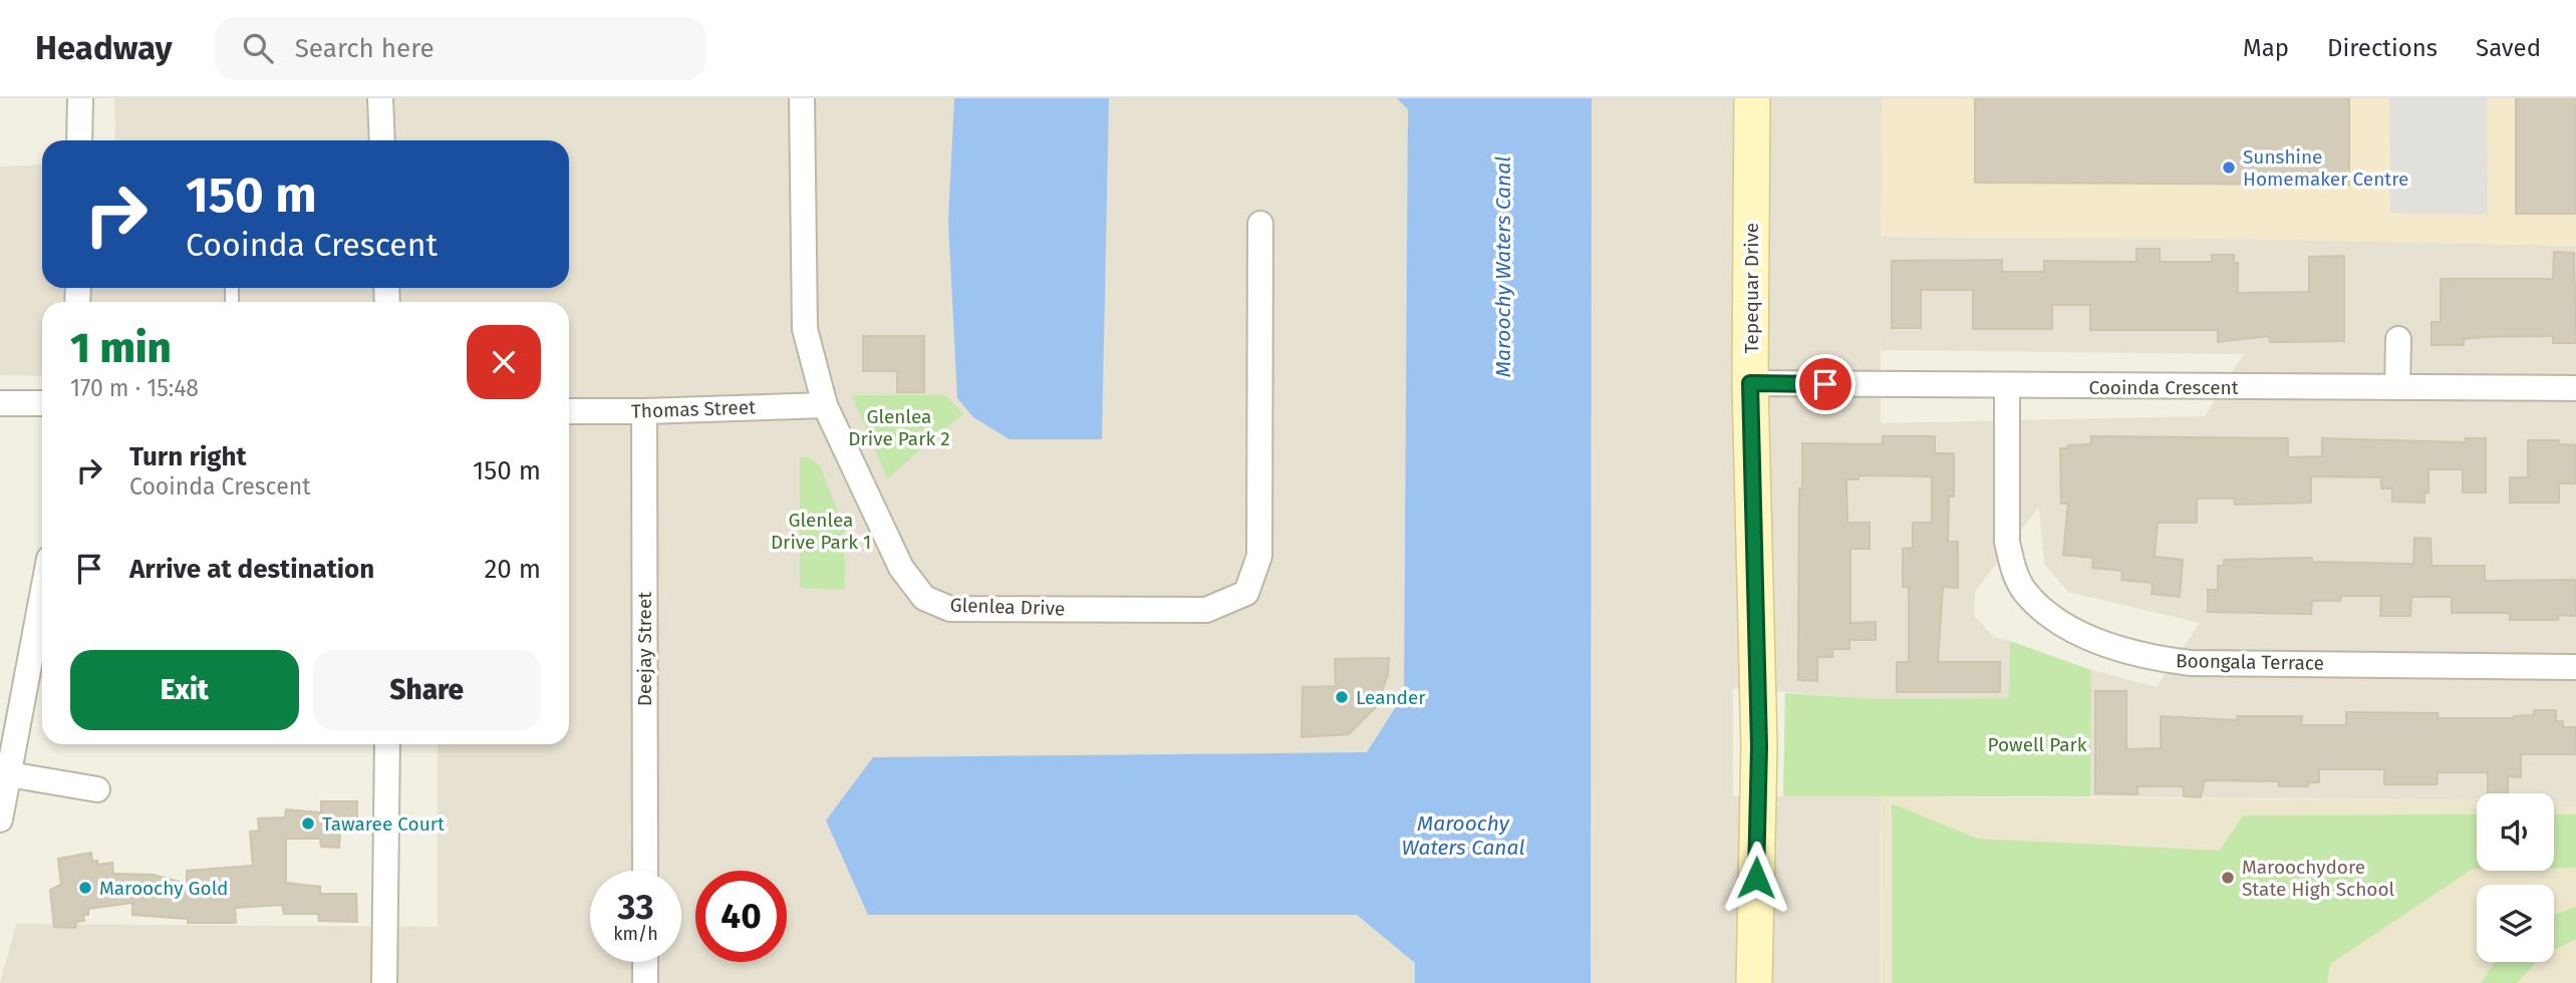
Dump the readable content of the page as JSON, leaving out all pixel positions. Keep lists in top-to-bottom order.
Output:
{
  "streets": {
    "street": [
      "Tepequar Drive",
      "Cooinda Crescent",
      "Thomas Street",
      "Glenlea Drive",
      "Deejay Street",
      "Boongala Terrace"
    ]
  },
  "crossings": [
    ["Tepequar Drive", "Cooinda Crescent"],
    ["Cooinda Crescent", "Boongala Terrace"],
    ["Thomas Street", "Glenlea Drive"],
    ["Thomas Street", "Deejay Street"]
  ],
  "water": ["Maroochy Waters Canal"],
  "parks": ["Glenlea Drive Park 2", "Glenlea Drive Park 1", "Powell Park"],
  "places": [
    "Sunshine Homemaker Centre",
    "Leander",
    "Tawaree Court",
    "Maroochydore State High School",
    "Maroochy Gold"
  ],
  "page": {
    "header": "Headway",
    "search": "Search here",
    "nav": ["Map", "Directions", "Saved"],
    "turn": ["150 m", "Cooinda Crescent"],
    "heading": ["1 min", "170 m · 15:48"],
    "list": [
      {
        "name": "Turn right",
        "note": "Cooinda Crescent",
        "value": "150 m"
      },
      {
        "name": "Arrive at destination",
        "value": "20 m"
      }
    ],
    "buttons": ["Exit", "Share"],
    "speed": "33 km/h",
    "limit": "40"
  }
}
